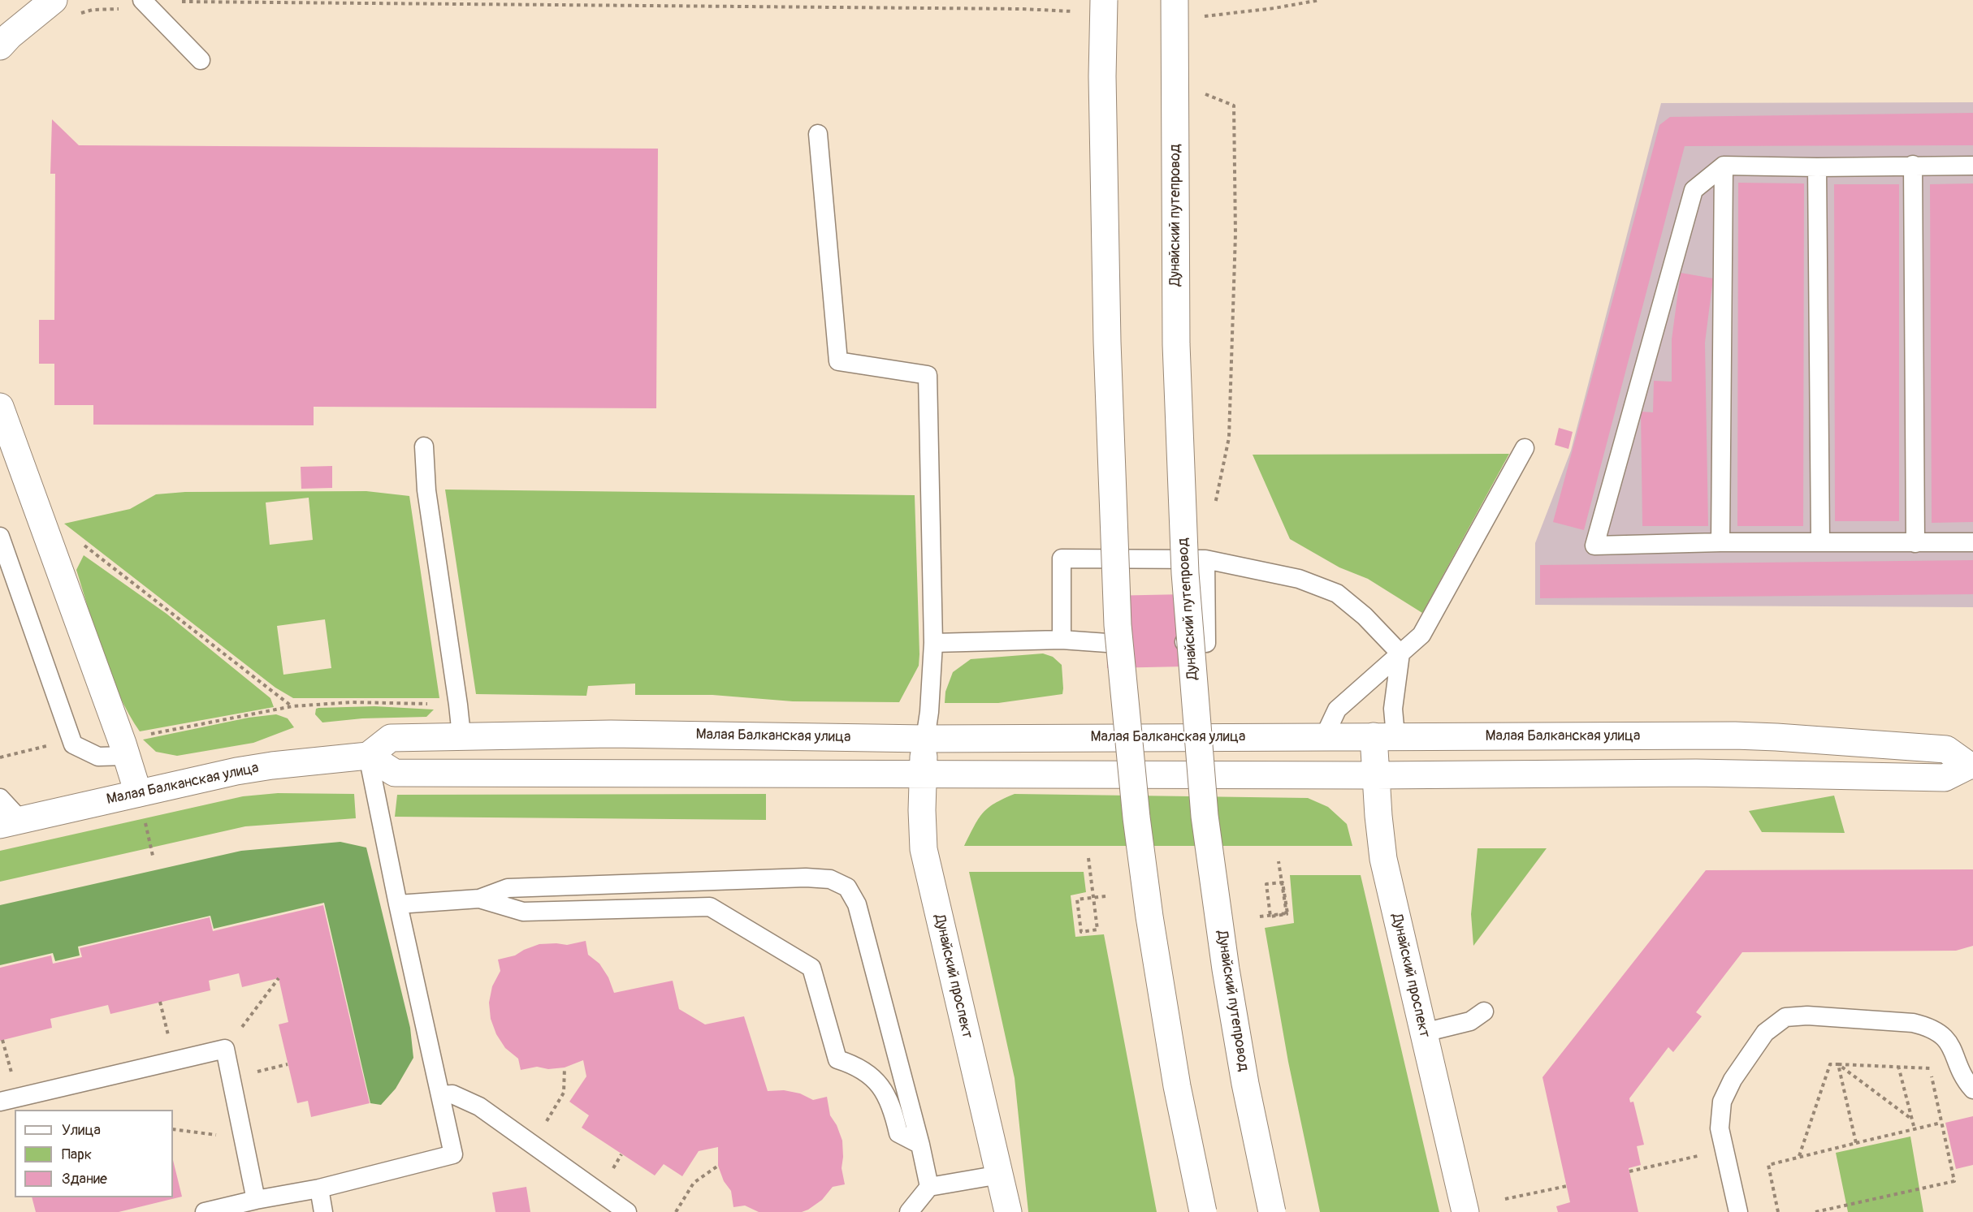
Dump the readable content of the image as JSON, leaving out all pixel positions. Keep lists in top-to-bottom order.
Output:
{
  "streets": {
    "street": ["Дунайский путепровод", "Малая Балканская улица", "Дунайский проспект"]
  },
  "crossings": [
    ["Малая Балканская улица", "Дунайский проспект"]
  ],
  "legend": ["Улица", "Парк", "Здание"]
}
